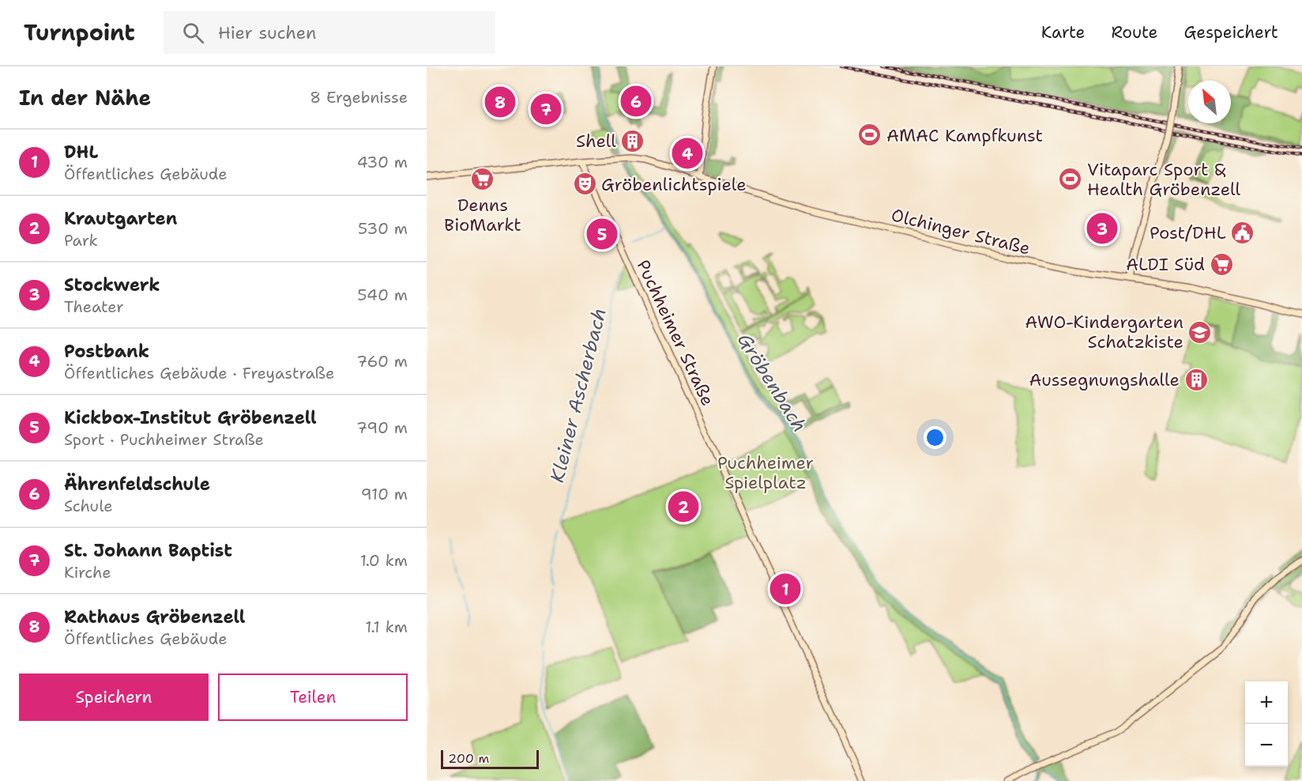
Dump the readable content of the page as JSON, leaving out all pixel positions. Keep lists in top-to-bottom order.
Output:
{
  "streets": {
    "street": ["Olchinger Straße", "Puchheimer Straße"]
  },
  "crossings": [
    ["Olchinger Straße", "Puchheimer Straße"]
  ],
  "water": ["Gröbenbach", "Kleiner Ascherbach"],
  "parks": ["Puchheimer Spielplatz"],
  "places": {
    "sports": ["AMAC Kampfkunst", "Vitaparc Sport & Health Gröbenzell"],
    "building": ["Shell", "Aussegnungshalle"],
    "supermarket": ["Denns BioMarkt", "ALDI Süd"],
    "theatre": ["Gröbenlichtspiele"],
    "public building": ["Post/DHL"],
    "school or university": ["AWO-Kindergarten Schatzkiste"]
  },
  "scale_bar": "200 m",
  "north": "top left",
  "page": {
    "header": "Turnpoint",
    "search": "Hier suchen",
    "nav": ["Karte", "Route", "Gespeichert"],
    "heading": ["In der Nähe", "8 Ergebnisse"],
    "pins": [
      "6",
      "8",
      "7",
      "4",
      "3",
      "5",
      "2",
      "1"
    ],
    "list": [
      {
        "mark": "1",
        "name": "DHL",
        "note": "Öffentliches Gebäude",
        "value": "430 m"
      },
      {
        "mark": "2",
        "name": "Krautgarten",
        "note": "Park",
        "value": "530 m"
      },
      {
        "mark": "3",
        "name": "Stockwerk",
        "note": "Theater",
        "value": "540 m"
      },
      {
        "mark": "4",
        "name": "Postbank",
        "note": "Öffentliches Gebäude · Freyastraße",
        "value": "760 m"
      },
      {
        "mark": "5",
        "name": "Kickbox-Institut Gröbenzell",
        "note": "Sport · Puchheimer Straße",
        "value": "790 m"
      },
      {
        "mark": "6",
        "name": "Ährenfeldschule",
        "note": "Schule",
        "value": "910 m"
      },
      {
        "mark": "7",
        "name": "St. Johann Baptist",
        "note": "Kirche",
        "value": "1.0 km"
      },
      {
        "mark": "8",
        "name": "Rathaus Gröbenzell",
        "note": "Öffentliches Gebäude",
        "value": "1.1 km"
      }
    ],
    "buttons": ["Speichern", "Teilen"],
    "map_buttons": ["+", "−"],
    "scale": "200 m"
  }
}
